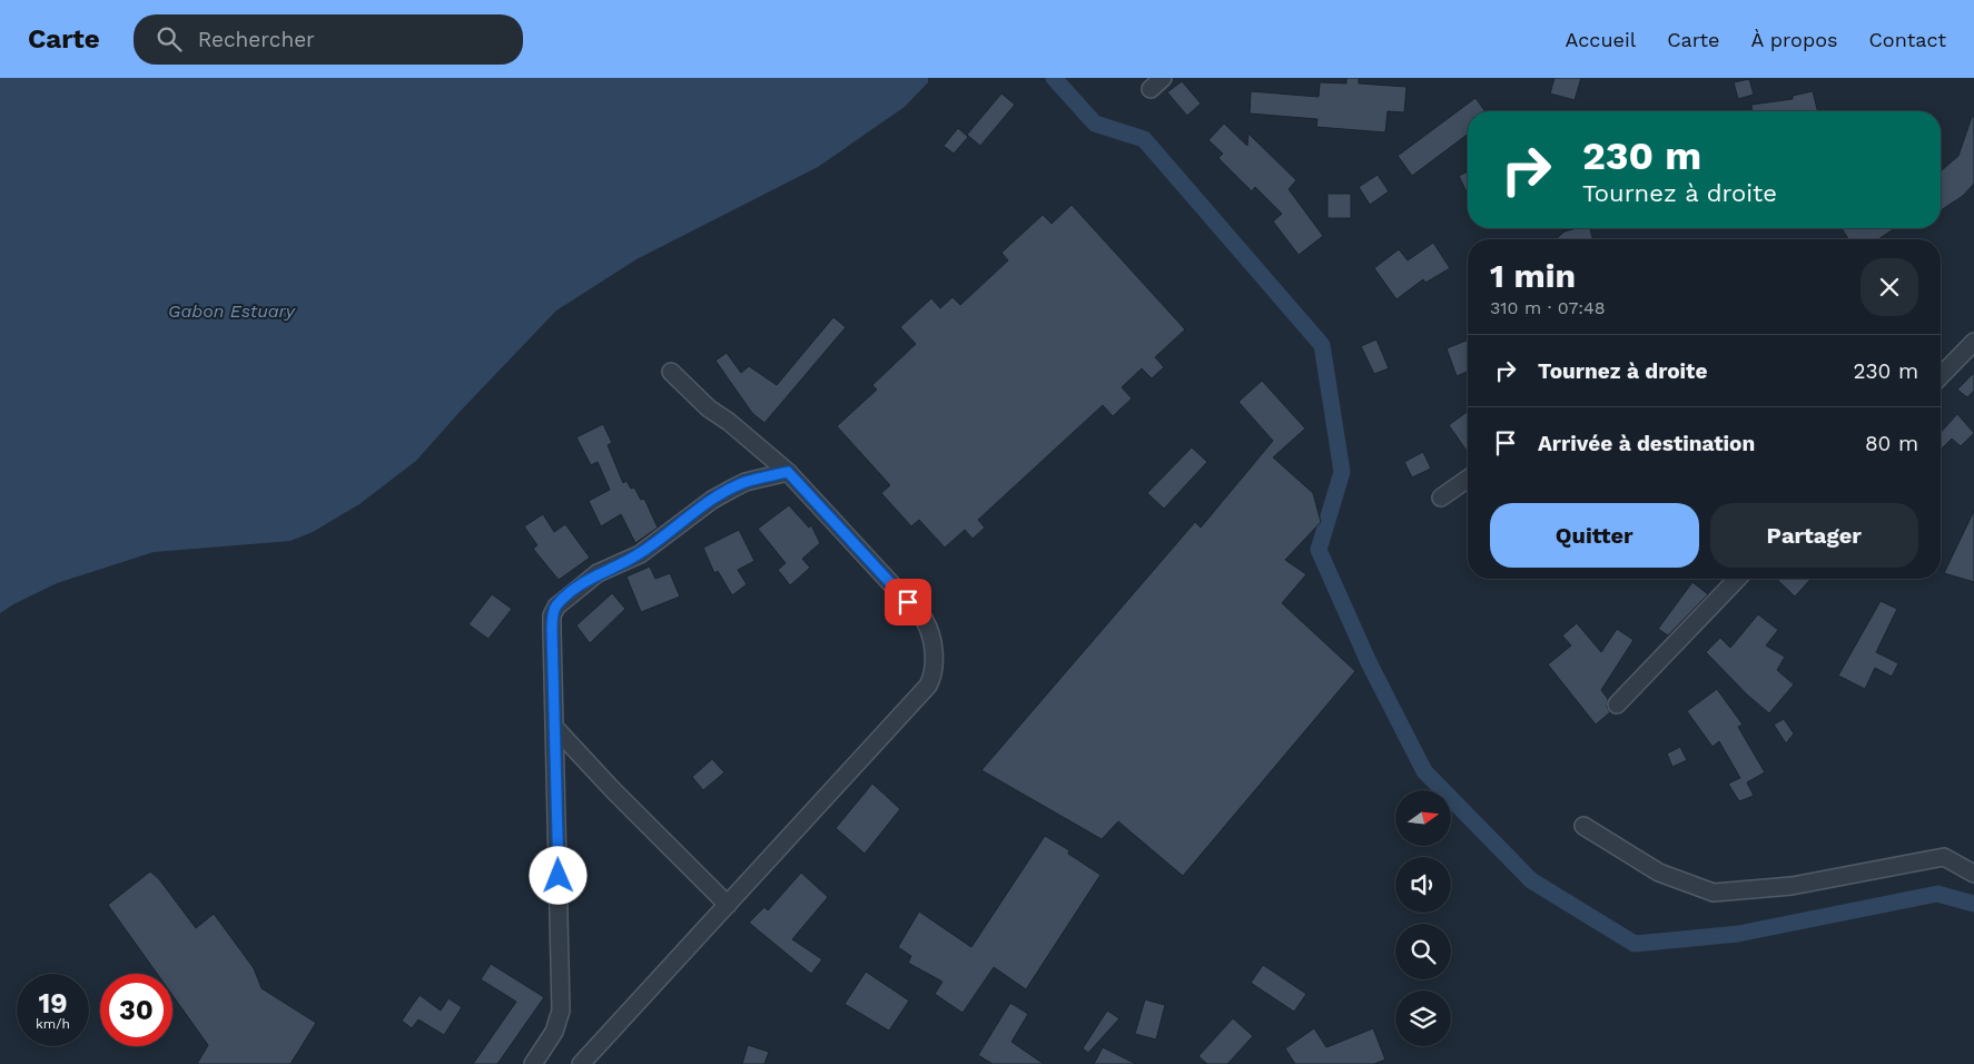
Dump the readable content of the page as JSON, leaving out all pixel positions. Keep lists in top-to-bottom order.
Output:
{
  "water": ["Gabon Estuary"],
  "north": "right",
  "page": {
    "header": "Carte",
    "search": "Rechercher",
    "nav": [
      "Accueil",
      "Carte",
      "À propos",
      "Contact"
    ],
    "turn": ["230 m", "Tournez à droite"],
    "heading": ["1 min", "310 m · 07:48"],
    "list": [
      {
        "name": "Tournez à droite",
        "value": "230 m"
      },
      {
        "name": "Arrivée à destination",
        "value": "80 m"
      }
    ],
    "buttons": ["Quitter", "Partager"],
    "speed": "19 km/h",
    "limit": "30"
  }
}
